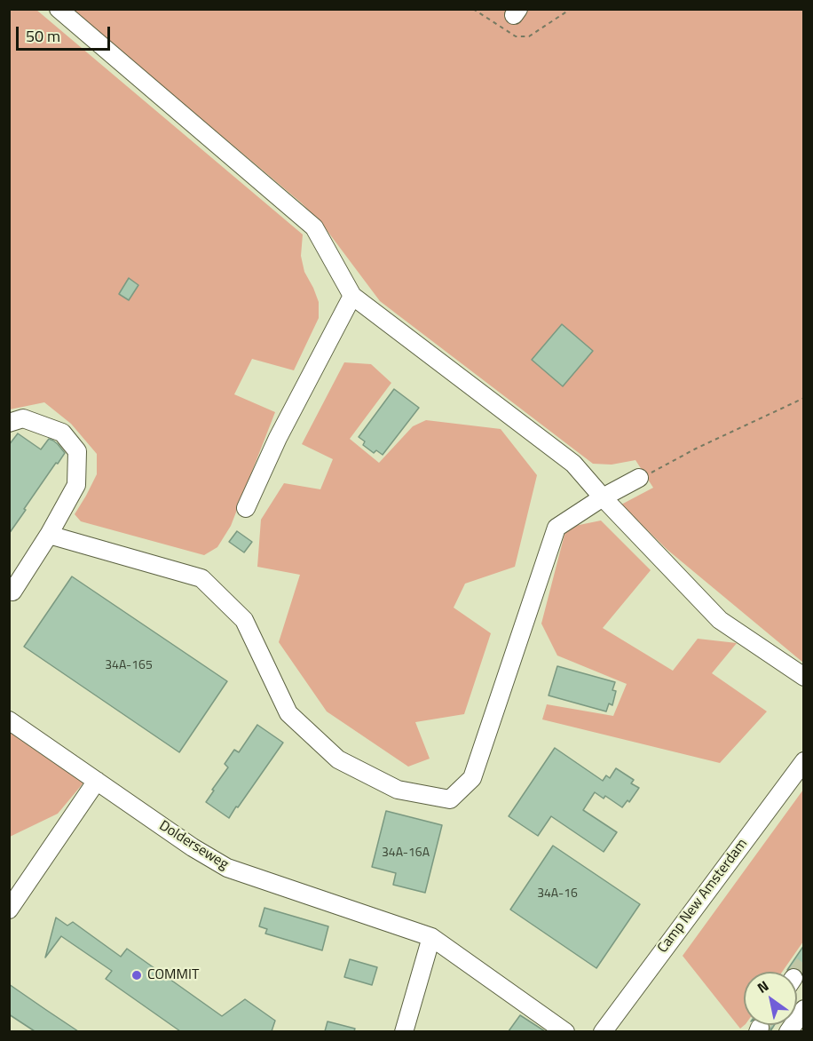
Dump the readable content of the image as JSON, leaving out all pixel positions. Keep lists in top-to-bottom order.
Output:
{
  "streets": {
    "lane": ["Dolderseweg", "Camp New Amsterdam"]
  },
  "places": ["COMMIT"],
  "house_numbers": ["34A-165", "34A-16A", "34A-16"],
  "scale_bar": "50 m",
  "north": "top left"
}
